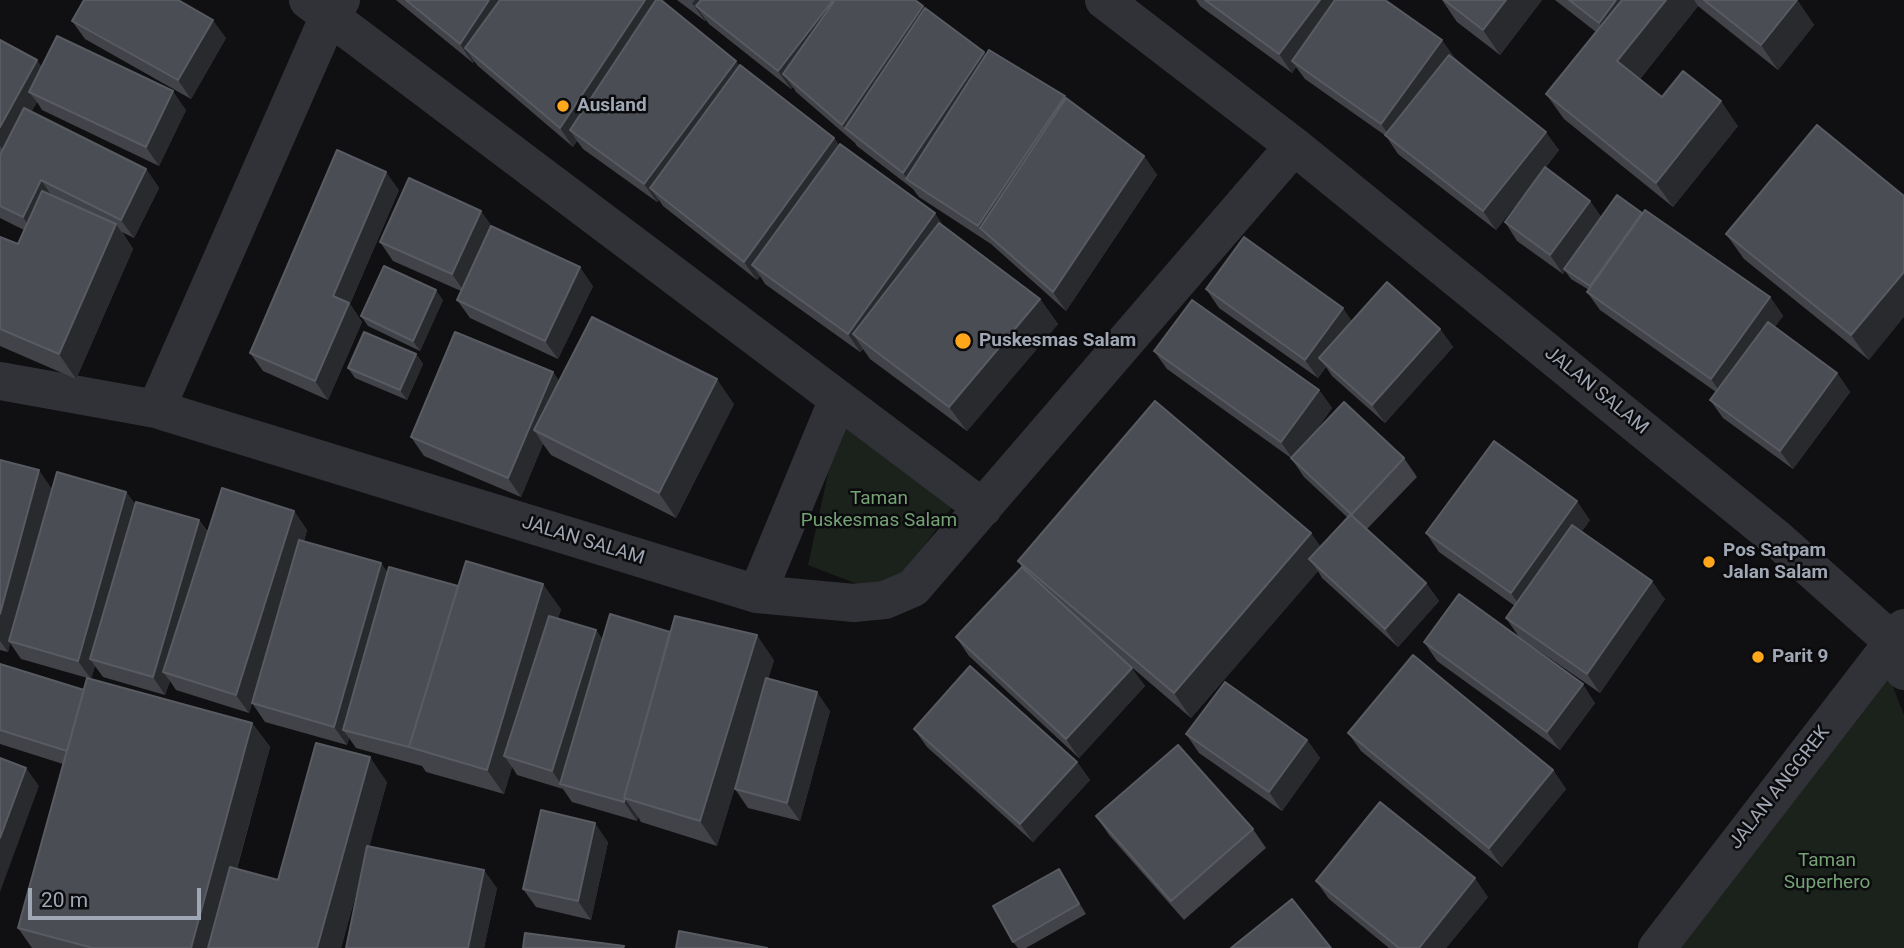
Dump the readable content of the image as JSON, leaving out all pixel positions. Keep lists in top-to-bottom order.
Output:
{
  "streets": {
    "street": ["JALAN SALAM", "JALAN ANGGREK"]
  },
  "crossings": [
    ["JALAN SALAM", "JALAN ANGGREK"]
  ],
  "parks": ["Taman Puskesmas Salam", "Taman Superhero"],
  "places": [
    "Ausland",
    "Puskesmas Salam",
    "Pos Satpam Jalan Salam",
    "Parit 9"
  ],
  "scale_bar": "20 m"
}
